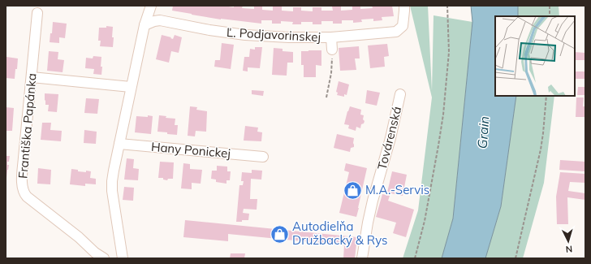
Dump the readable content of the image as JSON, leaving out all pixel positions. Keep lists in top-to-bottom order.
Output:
{
  "streets": {
    "street": [
      "Ľ. Podjavorinskej",
      "Františka Papánka",
      "Továrenská",
      "Hany Ponickej"
    ]
  },
  "water": ["Grain"],
  "places": {
    "shop": ["M.A.-Servis", "Autodielňa Družbacký & Rys"]
  },
  "north": "bottom"
}
